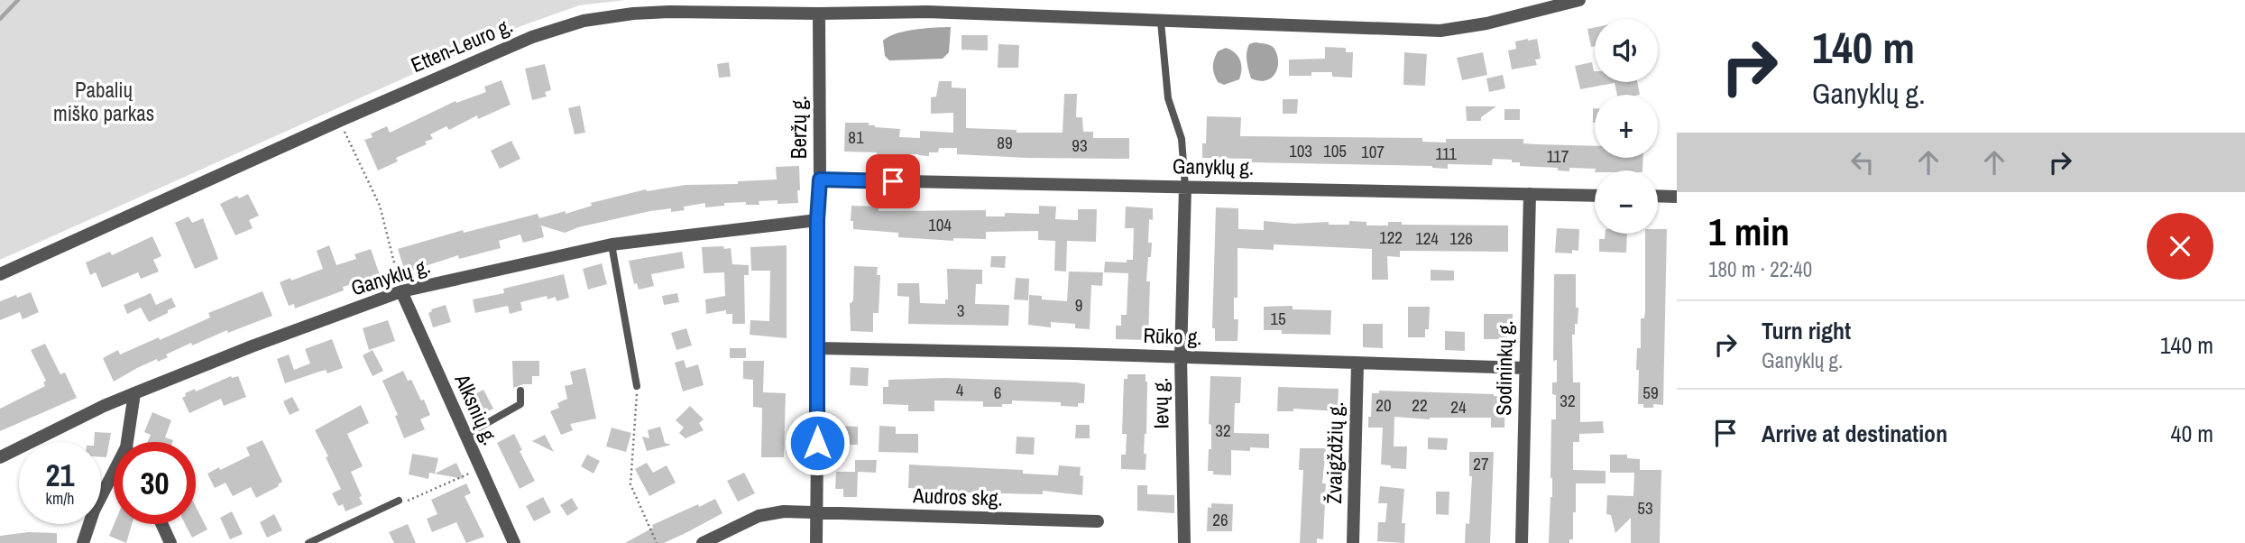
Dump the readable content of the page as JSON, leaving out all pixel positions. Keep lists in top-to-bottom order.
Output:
{
  "streets": {
    "street": [
      "Etten-Leuro g.",
      "Beržų g.",
      "Ganyklų g.",
      "Rūko g.",
      "Sodininkų g.",
      "Ievų g.",
      "Alksnių g.",
      "Žvaigždžių g.",
      "Audros skg."
    ]
  },
  "crossings": [
    ["Etten-Leuro g.", "Beržų g."],
    ["Beržų g.", "Ganyklų g."],
    ["Beržų g.", "Rūko g."],
    ["Beržų g.", "Audros skg."],
    ["Ganyklų g.", "Sodininkų g."],
    ["Ganyklų g.", "Ievų g."],
    ["Ganyklų g.", "Alksnių g."],
    ["Rūko g.", "Sodininkų g."],
    ["Rūko g.", "Ievų g."],
    ["Rūko g.", "Žvaigždžių g."]
  ],
  "parks": ["Pabalių miško parkas"],
  "house_numbers": [
    "81",
    "89",
    "93",
    "103",
    "105",
    "107",
    "111",
    "117",
    "104",
    "122",
    "124",
    "126",
    "9",
    "3",
    "15",
    "4",
    "6",
    "59",
    "32",
    "20",
    "22",
    "24",
    "32",
    "27",
    "53",
    "26"
  ],
  "page": {
    "turn": ["140 m", "Ganyklų g."],
    "map_buttons": ["+", "−"],
    "heading": ["1 min", "180 m · 22:40"],
    "list": [
      {
        "name": "Turn right",
        "note": "Ganyklų g.",
        "value": "140 m"
      },
      {
        "name": "Arrive at destination",
        "value": "40 m"
      }
    ],
    "speed": "21 km/h",
    "limit": "30"
  }
}
